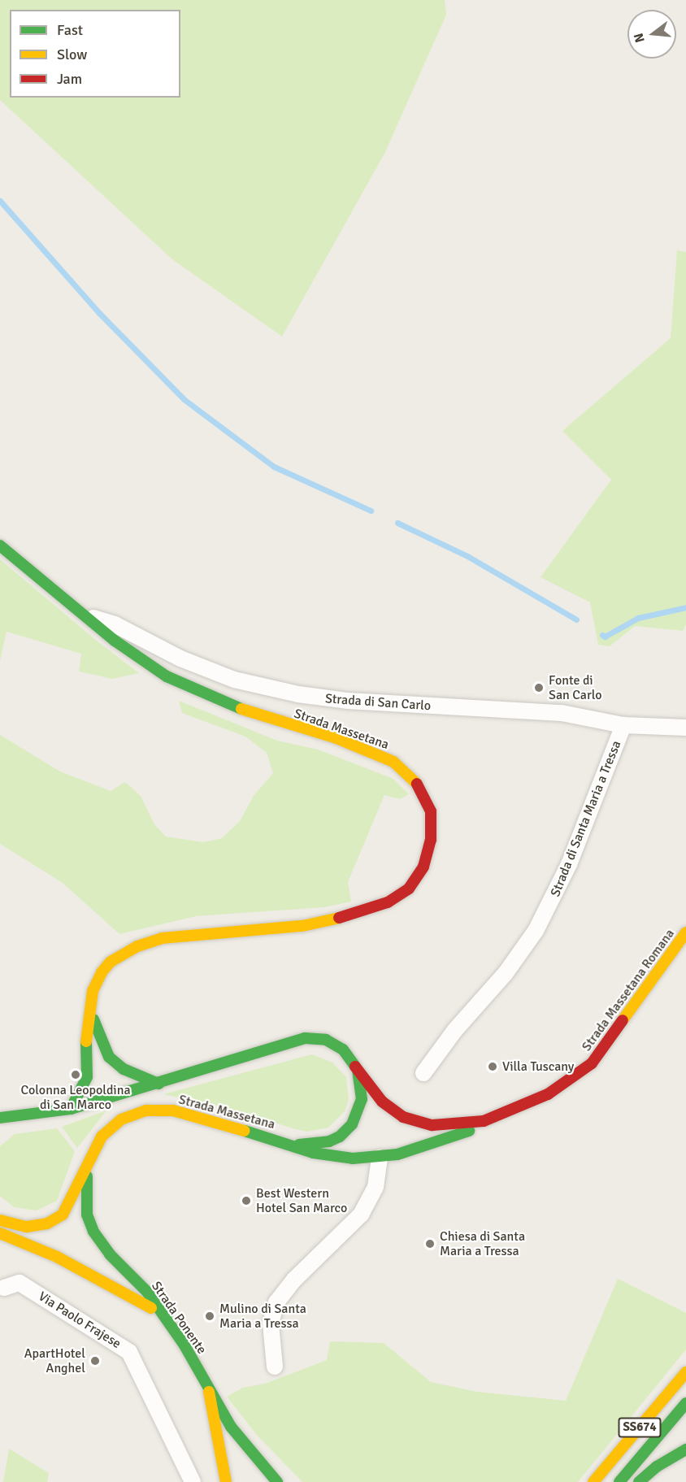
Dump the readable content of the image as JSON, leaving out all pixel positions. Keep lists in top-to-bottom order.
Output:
{
  "streets": {
    "main road": [
      "Strada Massetana",
      "Strada Massetana Romana",
      "Strada Ponente",
      "SS674"
    ],
    "street": ["Strada di San Carlo", "Strada di Santa Maria a Tressa", "Via Paolo Frajese"]
  },
  "crossings": [
    ["Strada di San Carlo", "Strada Massetana"],
    ["Strada di San Carlo", "Strada di Santa Maria a Tressa"],
    ["Strada Massetana", "Strada Massetana Romana"],
    ["Strada Massetana", "Strada Ponente"]
  ],
  "places": [
    "Fonte di San Carlo",
    "Villa Tuscany",
    "Colonna Leopoldina di San Marco",
    "Best Western Hotel San Marco",
    "Chiesa di Santa Maria a Tressa",
    "Mulino di Santa Maria a Tressa",
    "ApartHotel Anghel"
  ],
  "legend": ["Fast", "Slow", "Jam"],
  "north": "left"
}
